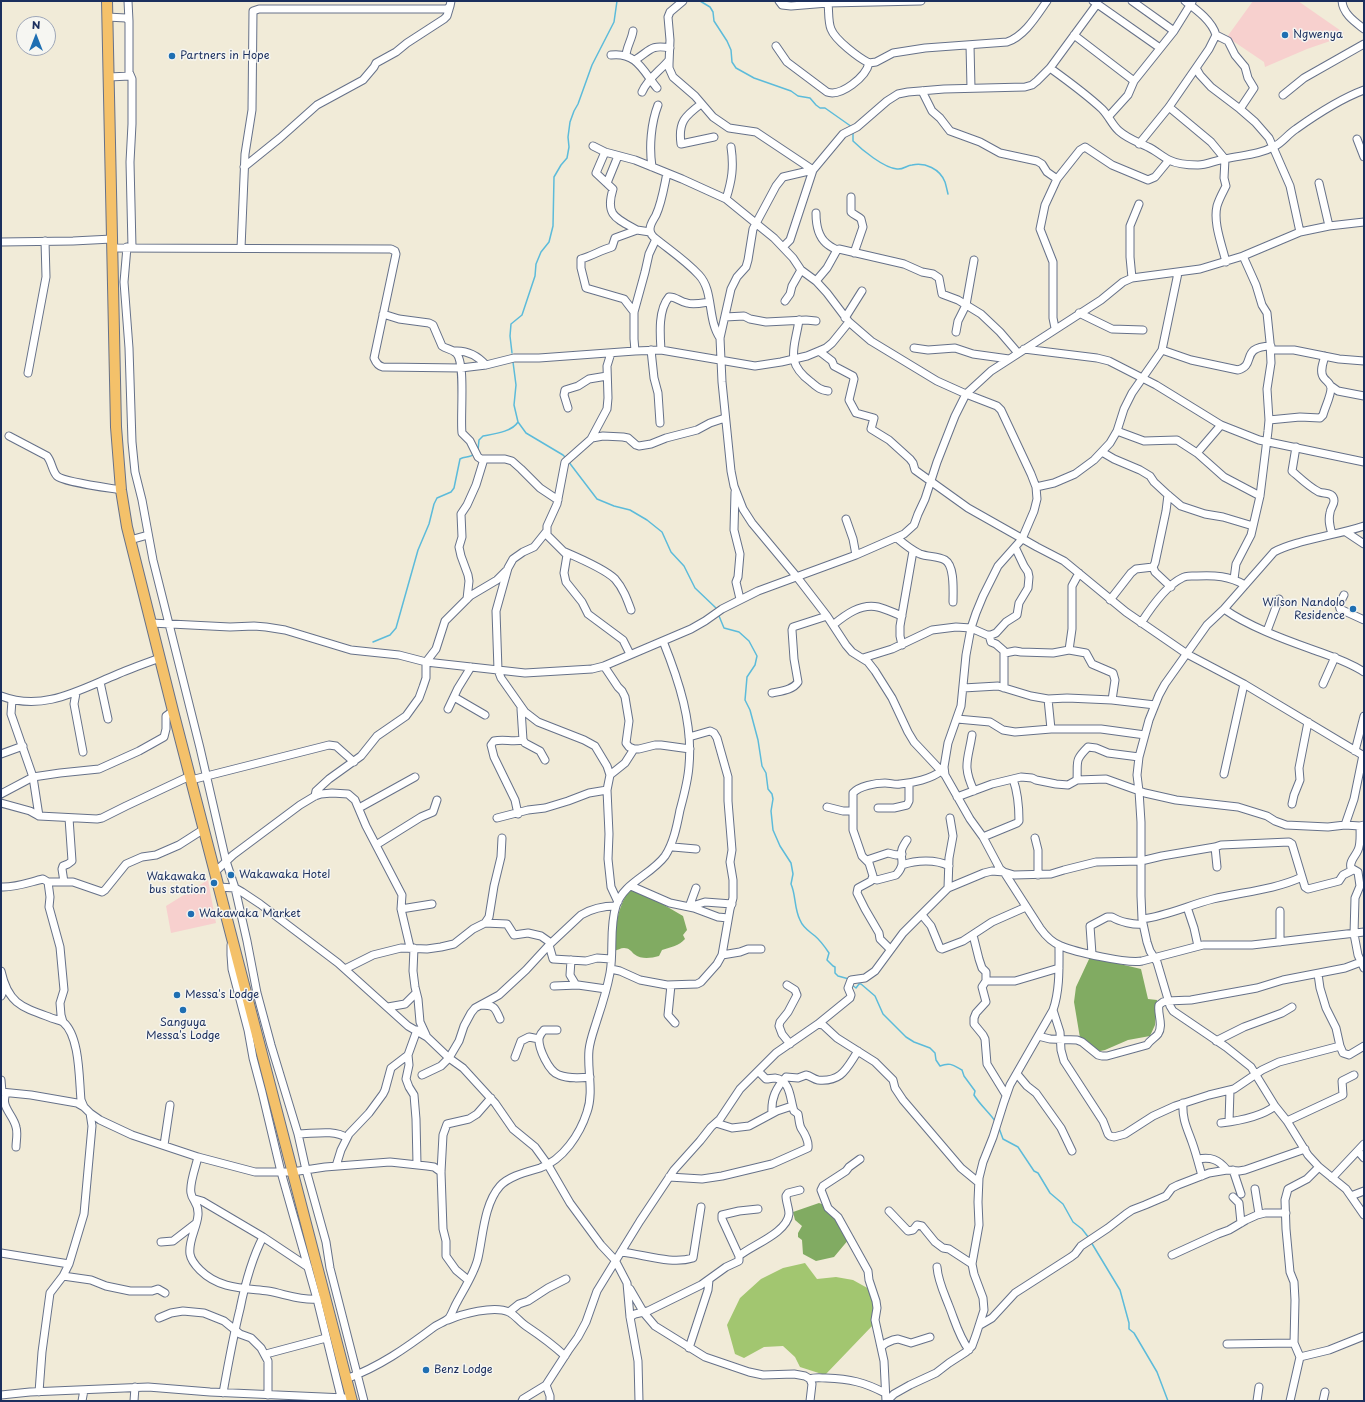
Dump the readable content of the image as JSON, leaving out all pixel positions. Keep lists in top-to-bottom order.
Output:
{
  "places": [
    "Ngwenya",
    "Partners in Hope",
    "Wilson Nandolo Residence",
    "Wakawaka Hotel",
    "Wakawaka bus station",
    "Wakawaka Market",
    "Messa's Lodge",
    "Sanguya Messa's Lodge",
    "Benz Lodge"
  ],
  "north": "top"
}
